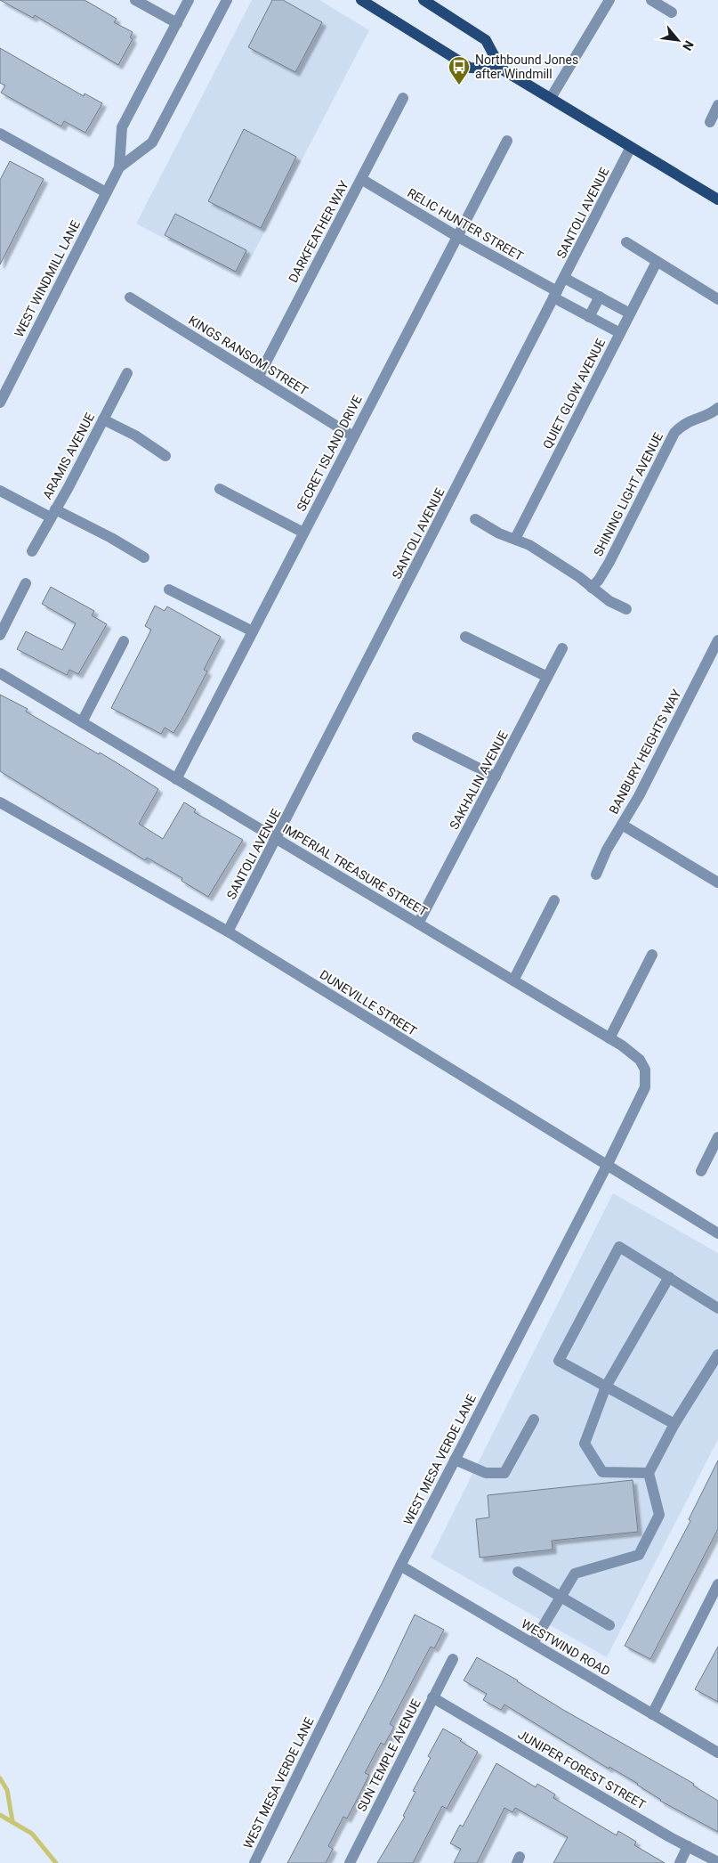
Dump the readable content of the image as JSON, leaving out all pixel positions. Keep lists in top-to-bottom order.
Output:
{
  "streets": {
    "street": [
      "SANTOLI AVENUE",
      "RELIC HUNTER STREET",
      "DARKFEATHER WAY",
      "WEST WINDMILL LANE",
      "KINGS RANSOM STREET",
      "QUIET GLOW AVENUE",
      "SECRET ISLAND DRIVE",
      "ARAMIS AVENUE",
      "SHINING LIGHT AVENUE",
      "BANBURY HEIGHTS WAY",
      "SAKHALIN AVENUE",
      "IMPERIAL TREASURE STREET",
      "DUNEVILLE STREET",
      "WEST MESA VERDE LANE",
      "WESTWIND ROAD",
      "SUN TEMPLE AVENUE",
      "JUNIPER FOREST STREET"
    ]
  },
  "crossings": [
    ["SANTOLI AVENUE", "RELIC HUNTER STREET"],
    ["SANTOLI AVENUE", "IMPERIAL TREASURE STREET"],
    ["SANTOLI AVENUE", "DUNEVILLE STREET"],
    ["RELIC HUNTER STREET", "DARKFEATHER WAY"],
    ["RELIC HUNTER STREET", "QUIET GLOW AVENUE"],
    ["RELIC HUNTER STREET", "SECRET ISLAND DRIVE"],
    ["DARKFEATHER WAY", "KINGS RANSOM STREET"],
    ["KINGS RANSOM STREET", "SECRET ISLAND DRIVE"],
    ["SECRET ISLAND DRIVE", "IMPERIAL TREASURE STREET"],
    ["SAKHALIN AVENUE", "IMPERIAL TREASURE STREET"],
    ["IMPERIAL TREASURE STREET", "WEST MESA VERDE LANE"],
    ["DUNEVILLE STREET", "WEST MESA VERDE LANE"],
    ["WEST MESA VERDE LANE", "WESTWIND ROAD"],
    ["SUN TEMPLE AVENUE", "JUNIPER FOREST STREET"]
  ],
  "places": {
    "bus stop": ["Northbound Jones after Windmill"]
  },
  "north": "bottom right"
}
